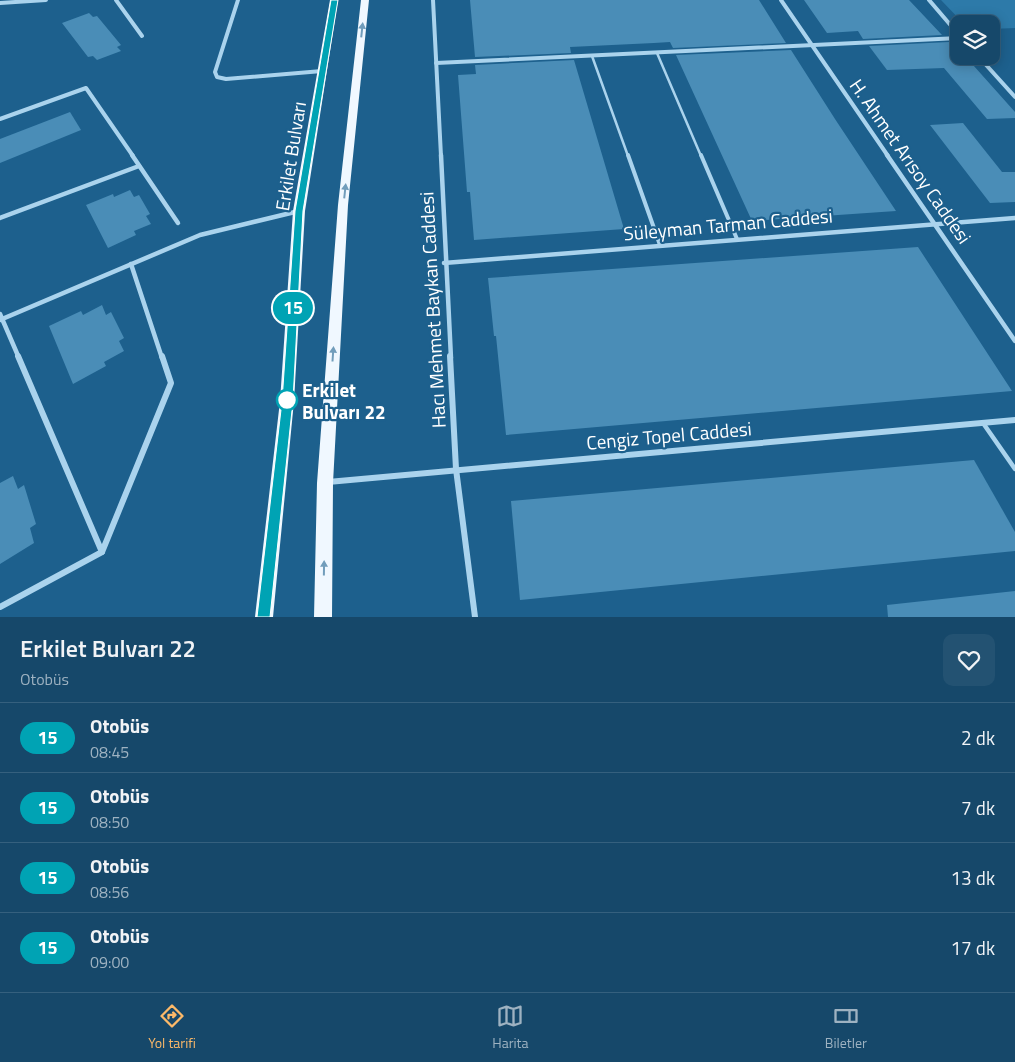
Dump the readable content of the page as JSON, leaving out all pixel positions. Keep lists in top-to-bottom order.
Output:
{
  "streets": {
    "main road": ["Erkilet Bulvarı"],
    "street": [
      "H. Ahmet Arısoy Caddesi",
      "Süleyman Tarman Caddesi",
      "Hacı Mehmet Baykan Caddesi",
      "Cengiz Topel Caddesi"
    ]
  },
  "crossings": [
    ["H. Ahmet Arısoy Caddesi", "Süleyman Tarman Caddesi"],
    ["Süleyman Tarman Caddesi", "Hacı Mehmet Baykan Caddesi"],
    ["Hacı Mehmet Baykan Caddesi", "Cengiz Topel Caddesi"]
  ],
  "places": ["Erkilet Bulvarı 22"],
  "lines": ["bus line 15"],
  "page": {
    "on_map": "15",
    "heading": ["Erkilet Bulvarı 22", "Otobüs"],
    "list": [
      {
        "mark": "15",
        "name": "Otobüs",
        "note": "08:45",
        "value": "2 dk"
      },
      {
        "mark": "15",
        "name": "Otobüs",
        "note": "08:50",
        "value": "7 dk"
      },
      {
        "mark": "15",
        "name": "Otobüs",
        "note": "08:56",
        "value": "13 dk"
      },
      {
        "mark": "15",
        "name": "Otobüs",
        "note": "09:00",
        "value": "17 dk"
      }
    ],
    "tabs": ["Yol tarifi", "Harita", "Biletler"]
  }
}
